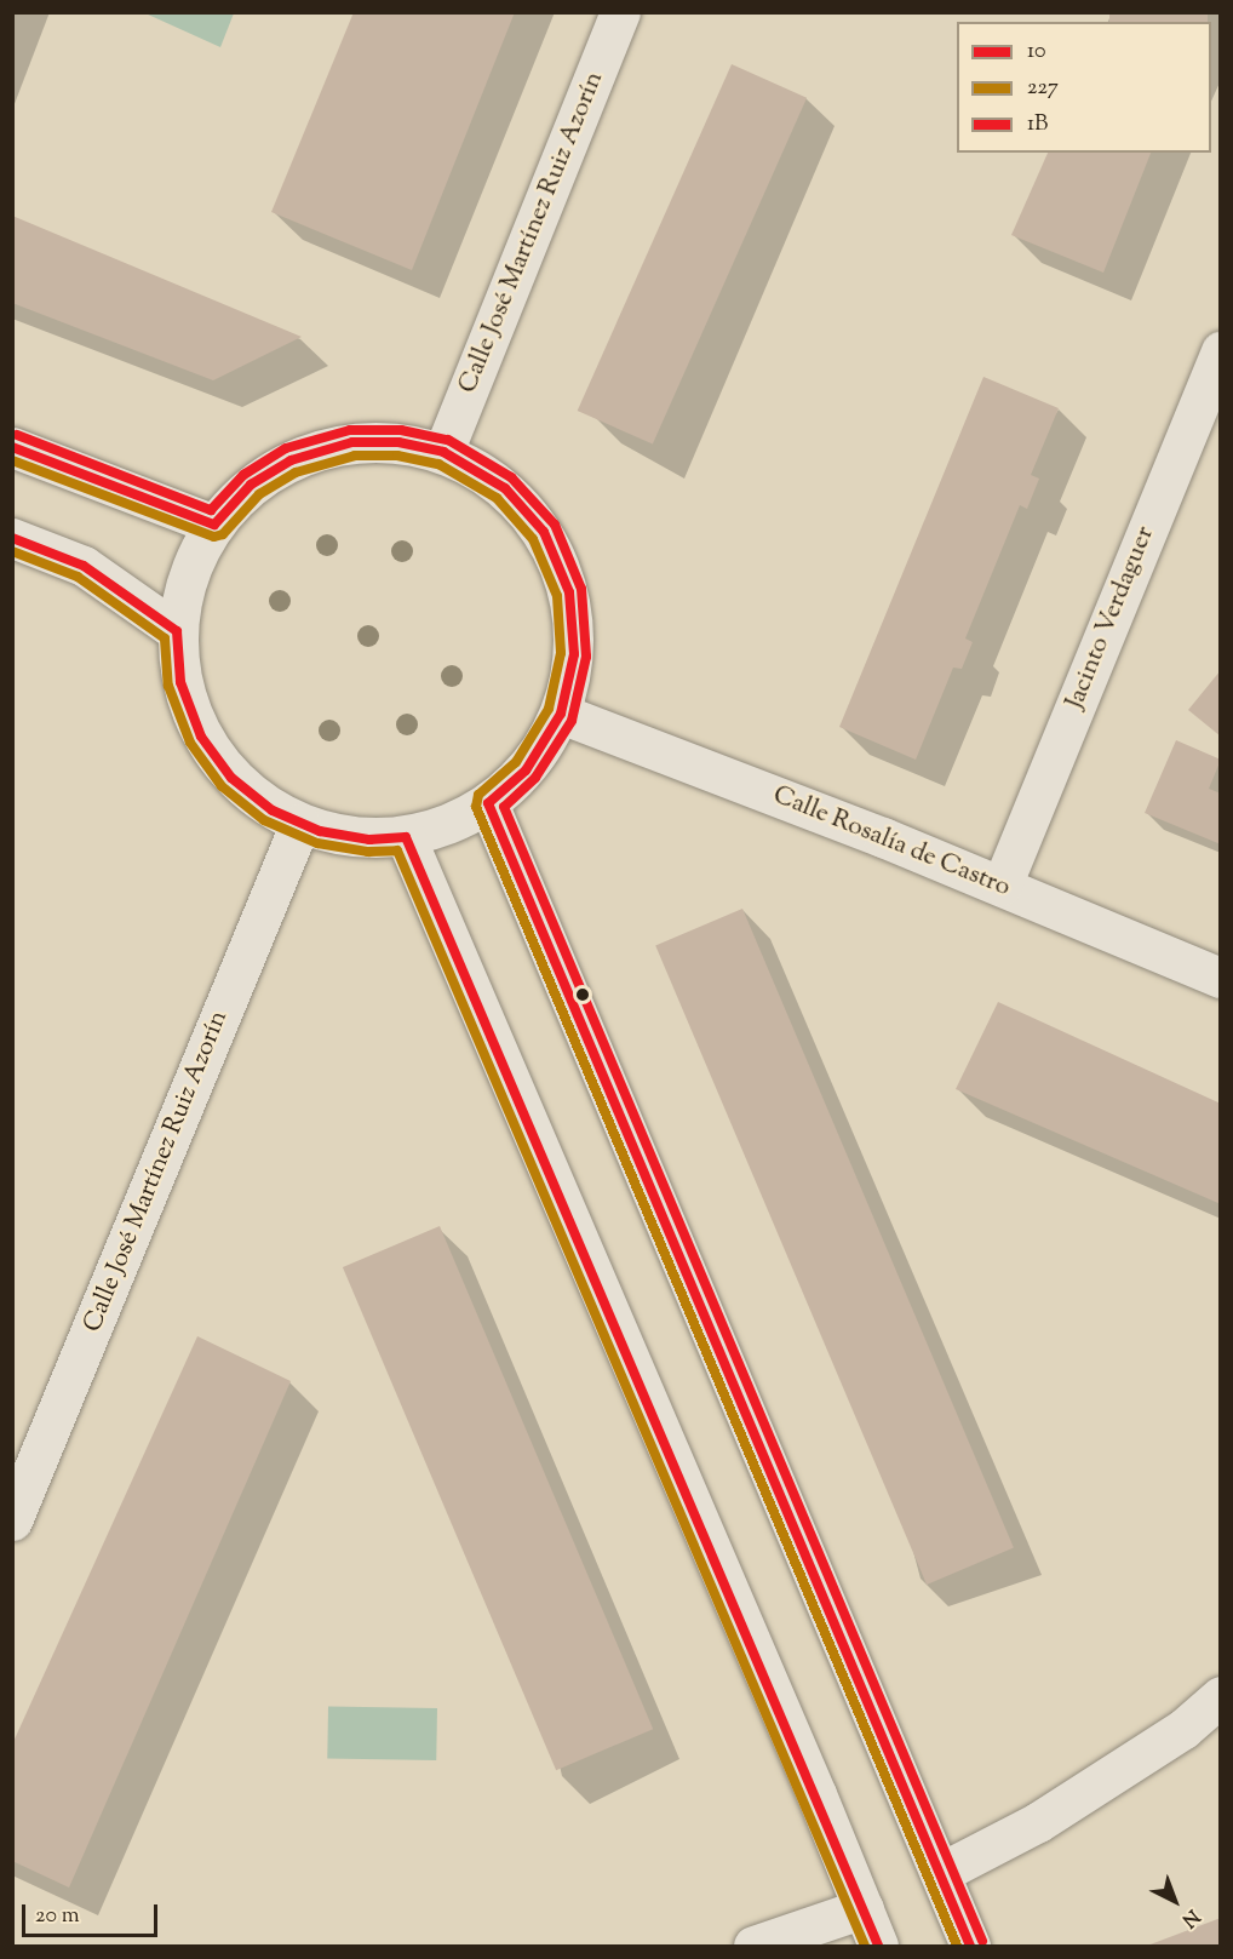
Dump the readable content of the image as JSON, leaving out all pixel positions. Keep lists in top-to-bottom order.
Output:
{
  "streets": {
    "street": ["Calle José Martínez Ruiz Azorín", "Jacinto Verdaguer", "Calle Rosalía de Castro"]
  },
  "crossings": [
    ["Jacinto Verdaguer", "Calle Rosalía de Castro"]
  ],
  "lines": ["transit line 1B", "transit line 10", "transit line 227"],
  "legend": ["10", "227", "1B"],
  "scale_bar": "20 m",
  "north": "bottom right"
}
